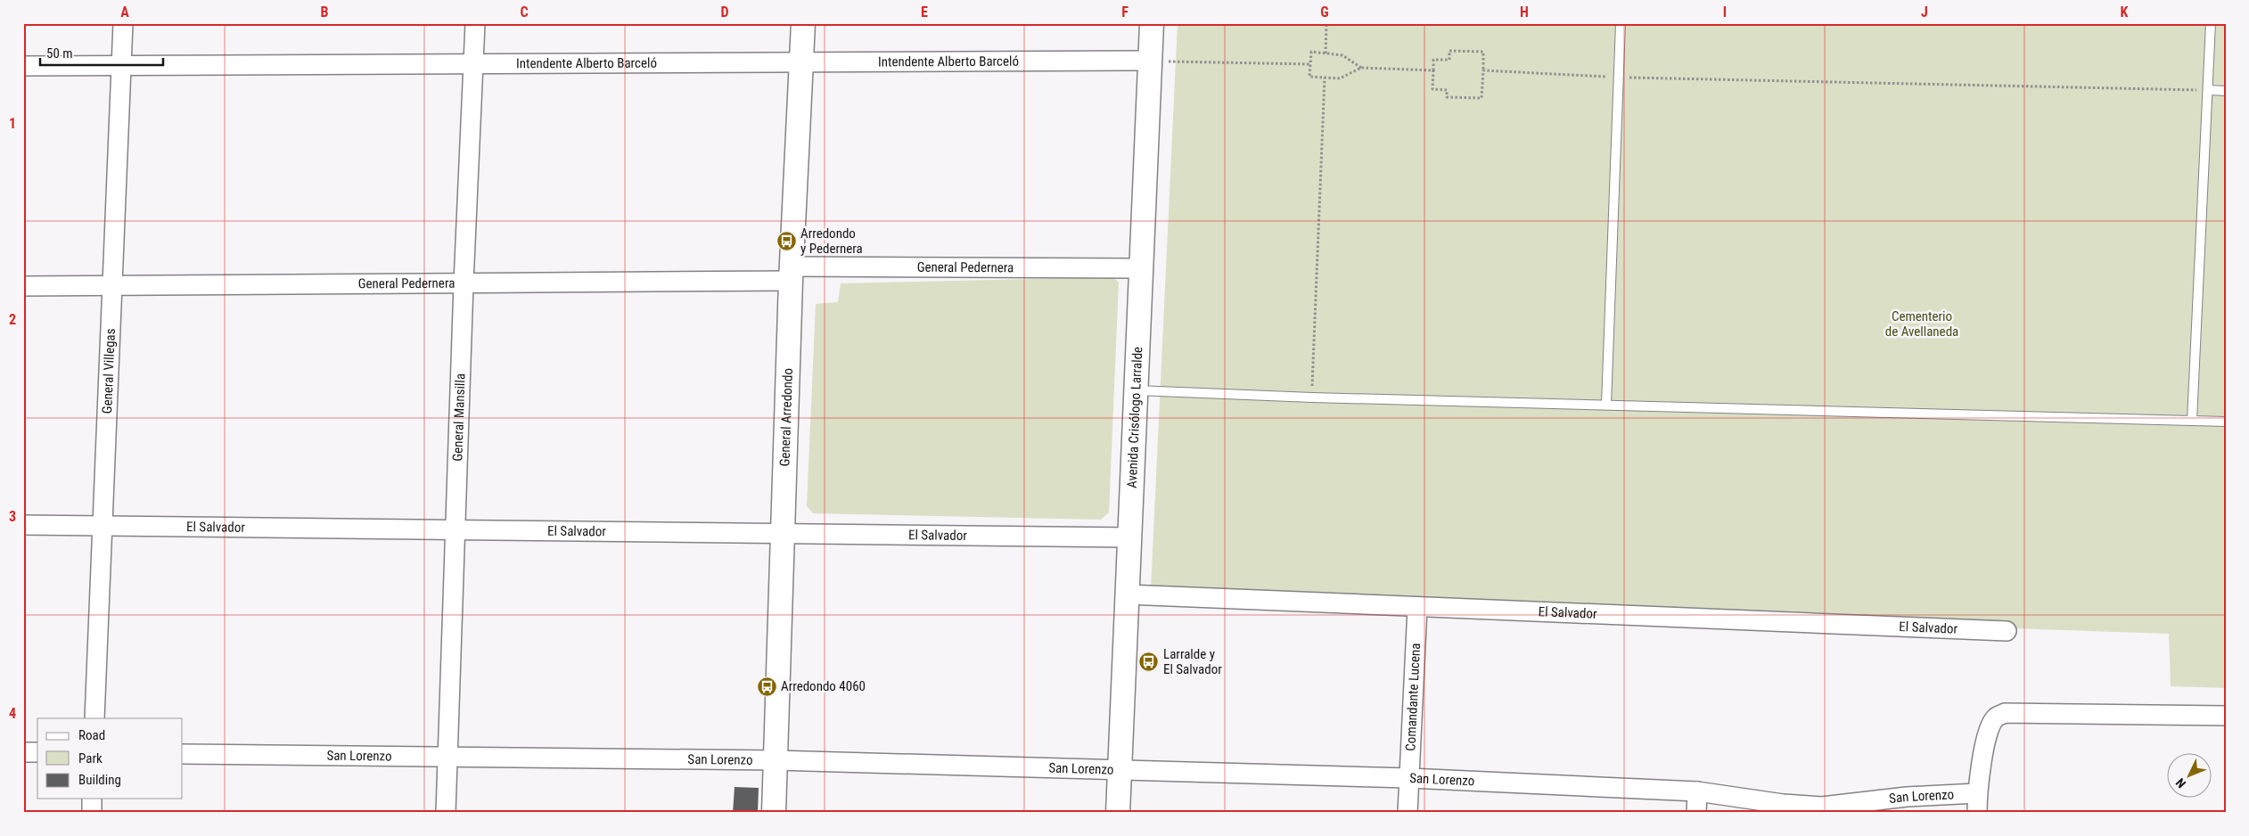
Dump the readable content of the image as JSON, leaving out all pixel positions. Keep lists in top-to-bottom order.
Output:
{
  "streets": {
    "street": [
      "Intendente Alberto Barceló",
      "General Pedernera",
      "General Villegas",
      "General Mansilla",
      "General Arredondo",
      "Avenida Crisólogo Larralde",
      "El Salvador",
      "Comandante Lucena",
      "San Lorenzo"
    ]
  },
  "crossings": [
    ["Intendente Alberto Barceló", "General Villegas"],
    ["Intendente Alberto Barceló", "General Mansilla"],
    ["Intendente Alberto Barceló", "General Arredondo"],
    ["Intendente Alberto Barceló", "Avenida Crisólogo Larralde"],
    ["General Pedernera", "General Villegas"],
    ["General Pedernera", "General Mansilla"],
    ["General Pedernera", "General Arredondo"],
    ["General Pedernera", "Avenida Crisólogo Larralde"],
    ["General Villegas", "El Salvador"],
    ["General Mansilla", "El Salvador"],
    ["General Mansilla", "San Lorenzo"],
    ["General Arredondo", "El Salvador"],
    ["General Arredondo", "San Lorenzo"],
    ["Avenida Crisólogo Larralde", "El Salvador"],
    ["Avenida Crisólogo Larralde", "San Lorenzo"],
    ["El Salvador", "Comandante Lucena"],
    ["Comandante Lucena", "San Lorenzo"]
  ],
  "parks": ["Cementerio de Avellaneda"],
  "places": {
    "bus stop": ["Arredondo y Pedernera", "Larralde y El Salvador", "Arredondo 4060"]
  },
  "legend": ["Road", "Park", "Building"],
  "scale_bar": "50 m",
  "north": "bottom left",
  "grid": {
    "columns": [
      "A",
      "B",
      "C",
      "D",
      "E",
      "F",
      "G",
      "H",
      "I",
      "J",
      "K"
    ],
    "rows": [
      "1",
      "2",
      "3",
      "4"
    ]
  }
}
